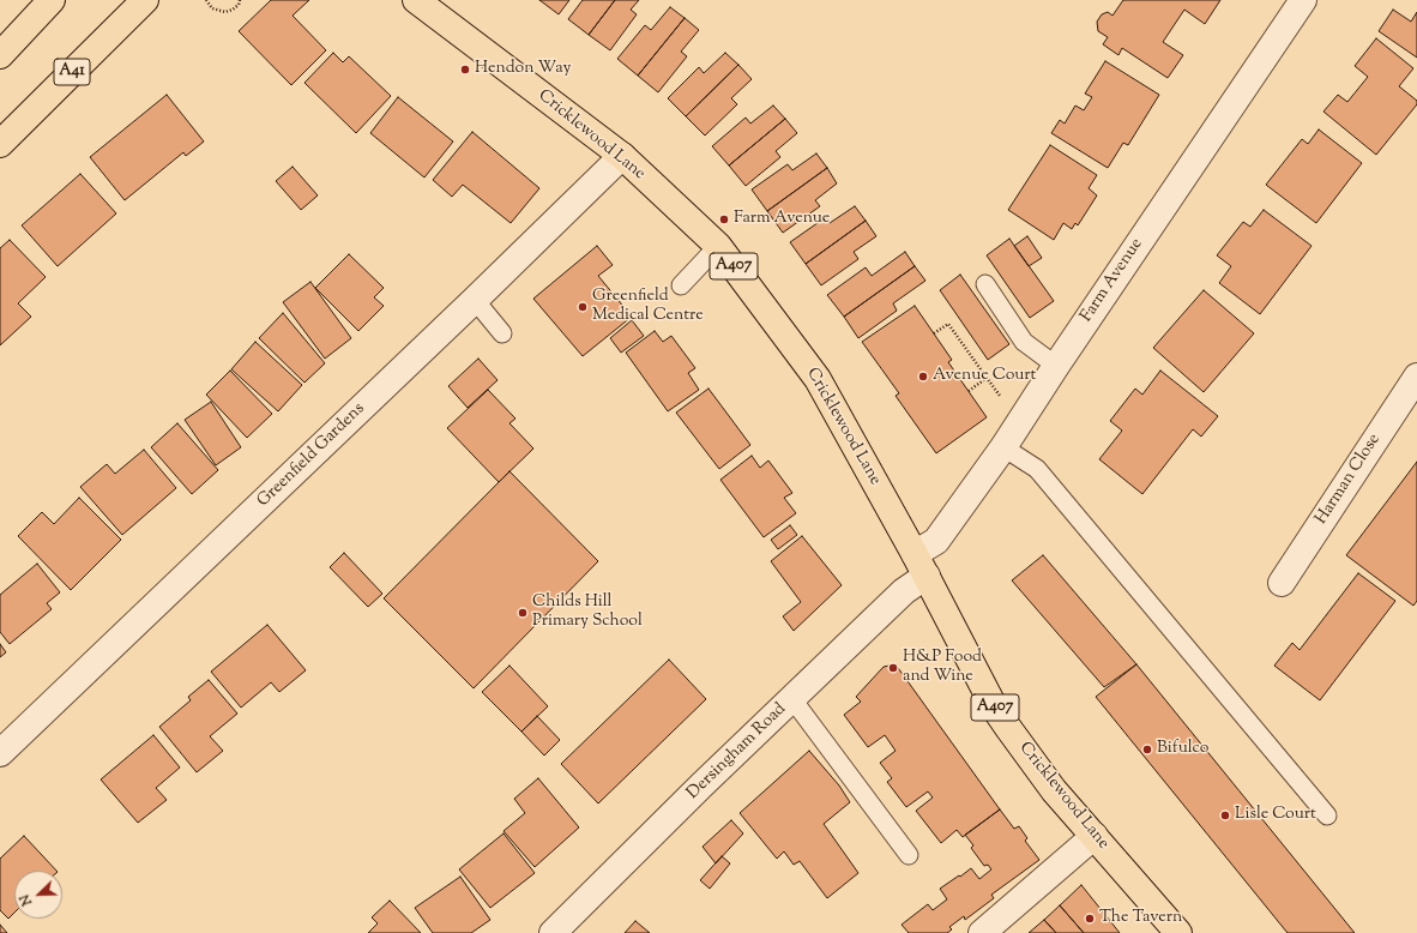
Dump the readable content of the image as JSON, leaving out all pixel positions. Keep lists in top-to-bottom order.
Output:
{
  "streets": {
    "main road": ["A41", "Cricklewood Lane", "A407"],
    "street": [
      "Farm Avenue",
      "Greenfield Gardens",
      "Harman Close",
      "Dersingham Road"
    ]
  },
  "crossings": [
    ["Cricklewood Lane", "Farm Avenue"],
    ["Cricklewood Lane", "Greenfield Gardens"],
    ["Cricklewood Lane", "Dersingham Road"],
    ["Farm Avenue", "Dersingham Road"]
  ],
  "places": [
    "Hendon Way",
    "Farm Avenue",
    "Greenfield Medical Centre",
    "Avenue Court",
    "Childs Hill Primary School",
    "H&P Food and Wine",
    "Bifulco",
    "Lisle Court",
    "The Tavern"
  ],
  "north": "bottom left"
}
